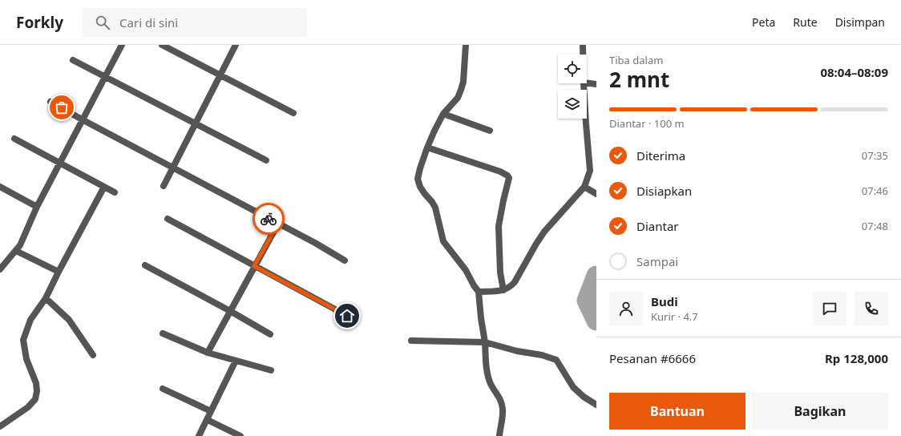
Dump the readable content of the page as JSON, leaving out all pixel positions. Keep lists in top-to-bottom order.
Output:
{
  "page": {
    "header": "Forkly",
    "search": "Cari di sini",
    "nav": ["Peta", "Rute", "Disimpan"],
    "heading": ["2 mnt", "Tiba dalam", "08:04–08:09"],
    "panel": [
      "Budi",
      "Kurir · 4.7",
      "Pesanan #6666",
      "Rp 128,000"
    ],
    "bar": "Diantar · 100 m",
    "list": [
      ["Diterima", "07:35"],
      ["Disiapkan", "07:46"],
      ["Diantar", "07:48"],
      "Sampai"
    ],
    "buttons": ["Bantuan", "Bagikan"]
  }
}
